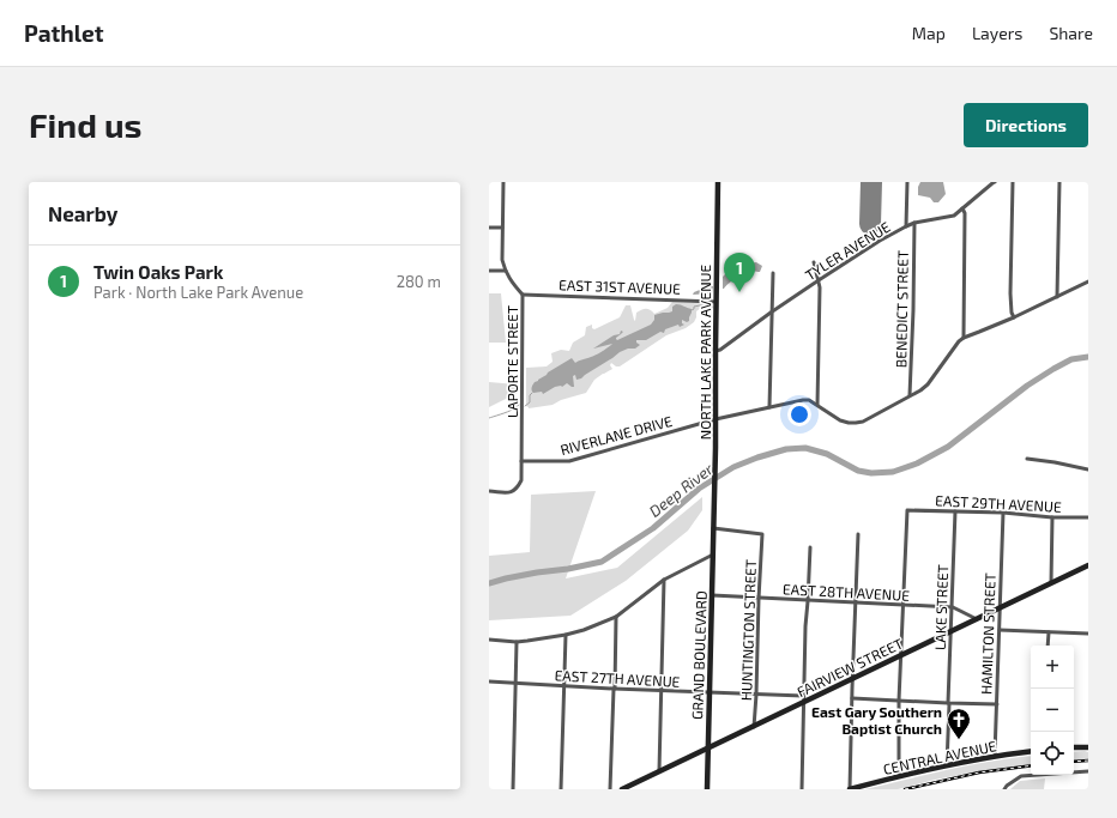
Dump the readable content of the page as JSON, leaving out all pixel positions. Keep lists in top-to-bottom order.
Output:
{
  "streets": {
    "street": [
      "TYLER AVENUE",
      "EAST 31ST AVENUE",
      "BENEDICT STREET",
      "NORTH LAKE PARK AVENUE",
      "LAPORTE STREET",
      "RIVERLANE DRIVE",
      "EAST 29TH AVENUE",
      "EAST 28TH AVENUE",
      "LAKE STREET",
      "HUNTINGTON STREET",
      "HAMILTON STREET",
      "GRAND BOULEVARD",
      "FAIRVIEW STREET",
      "EAST 27TH AVENUE",
      "CENTRAL AVENUE"
    ]
  },
  "crossings": [
    ["TYLER AVENUE", "BENEDICT STREET"],
    ["TYLER AVENUE", "NORTH LAKE PARK AVENUE"],
    ["EAST 31ST AVENUE", "NORTH LAKE PARK AVENUE"],
    ["EAST 31ST AVENUE", "LAPORTE STREET"],
    ["NORTH LAKE PARK AVENUE", "RIVERLANE DRIVE"],
    ["NORTH LAKE PARK AVENUE", "GRAND BOULEVARD"],
    ["LAPORTE STREET", "RIVERLANE DRIVE"],
    ["EAST 29TH AVENUE", "EAST 28TH AVENUE"],
    ["EAST 29TH AVENUE", "LAKE STREET"],
    ["EAST 29TH AVENUE", "HAMILTON STREET"],
    ["EAST 28TH AVENUE", "LAKE STREET"],
    ["EAST 28TH AVENUE", "HUNTINGTON STREET"],
    ["EAST 28TH AVENUE", "GRAND BOULEVARD"],
    ["EAST 28TH AVENUE", "FAIRVIEW STREET"],
    ["LAKE STREET", "FAIRVIEW STREET"],
    ["LAKE STREET", "CENTRAL AVENUE"],
    ["HUNTINGTON STREET", "GRAND BOULEVARD"],
    ["HUNTINGTON STREET", "FAIRVIEW STREET"],
    ["HUNTINGTON STREET", "EAST 27TH AVENUE"],
    ["HAMILTON STREET", "FAIRVIEW STREET"],
    ["HAMILTON STREET", "CENTRAL AVENUE"],
    ["GRAND BOULEVARD", "FAIRVIEW STREET"],
    ["GRAND BOULEVARD", "EAST 27TH AVENUE"]
  ],
  "water": ["Deep River"],
  "places": {
    "church": ["East Gary Southern Baptist Church"]
  },
  "page": {
    "header": "Pathlet",
    "nav": ["Map", "Layers", "Share"],
    "buttons": "Directions",
    "title": "Find us",
    "heading": "Nearby",
    "list": [
      {
        "mark": "1",
        "name": "Twin Oaks Park",
        "note": "Park · North Lake Park Avenue",
        "value": "280 m"
      }
    ],
    "pins": "1",
    "map_buttons": ["+", "−"]
  }
}
